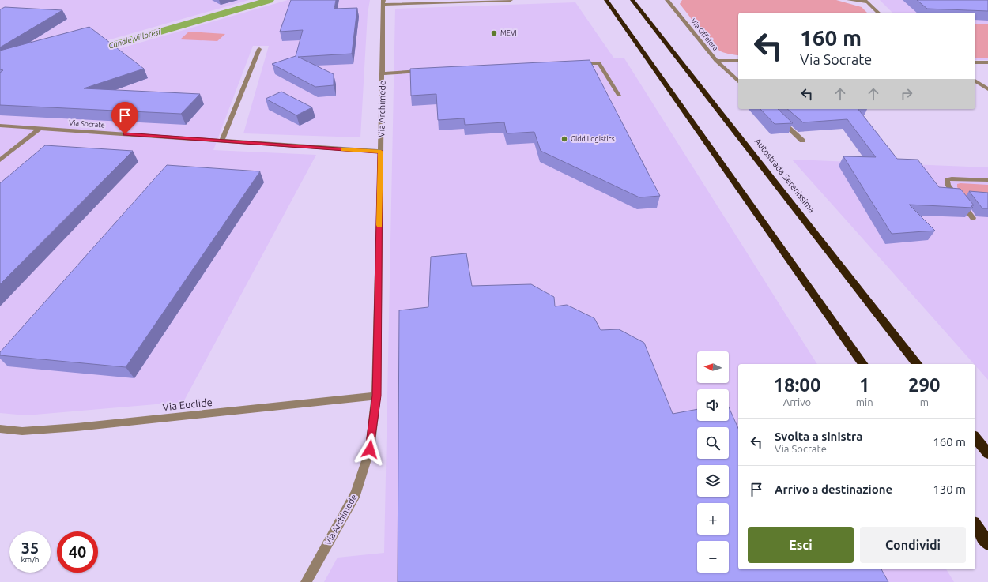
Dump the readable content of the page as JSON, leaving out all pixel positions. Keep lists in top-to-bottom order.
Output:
{
  "streets": {
    "highway": ["Autostrada Serenissima"],
    "street": [
      "Via Offelera",
      "Via Archimede",
      "Via Socrate",
      "Via Euclide"
    ]
  },
  "crossings": [
    ["Via Archimede", "Via Socrate"],
    ["Via Archimede", "Via Euclide"]
  ],
  "water": ["Canale Villoresi"],
  "places": ["MEVI", "Gidd Logistics"],
  "north": "left",
  "page": {
    "turn": ["160 m", "Via Socrate"],
    "map_buttons": ["+", "−"],
    "eta": [
      "18:00",
      "Arrivo",
      "1",
      "min",
      "290",
      "m"
    ],
    "list": [
      {
        "name": "Svolta a sinistra",
        "note": "Via Socrate",
        "value": "160 m"
      },
      {
        "name": "Arrivo a destinazione",
        "value": "130 m"
      }
    ],
    "buttons": ["Esci", "Condividi"],
    "speed": "35 km/h",
    "limit": "40"
  }
}
